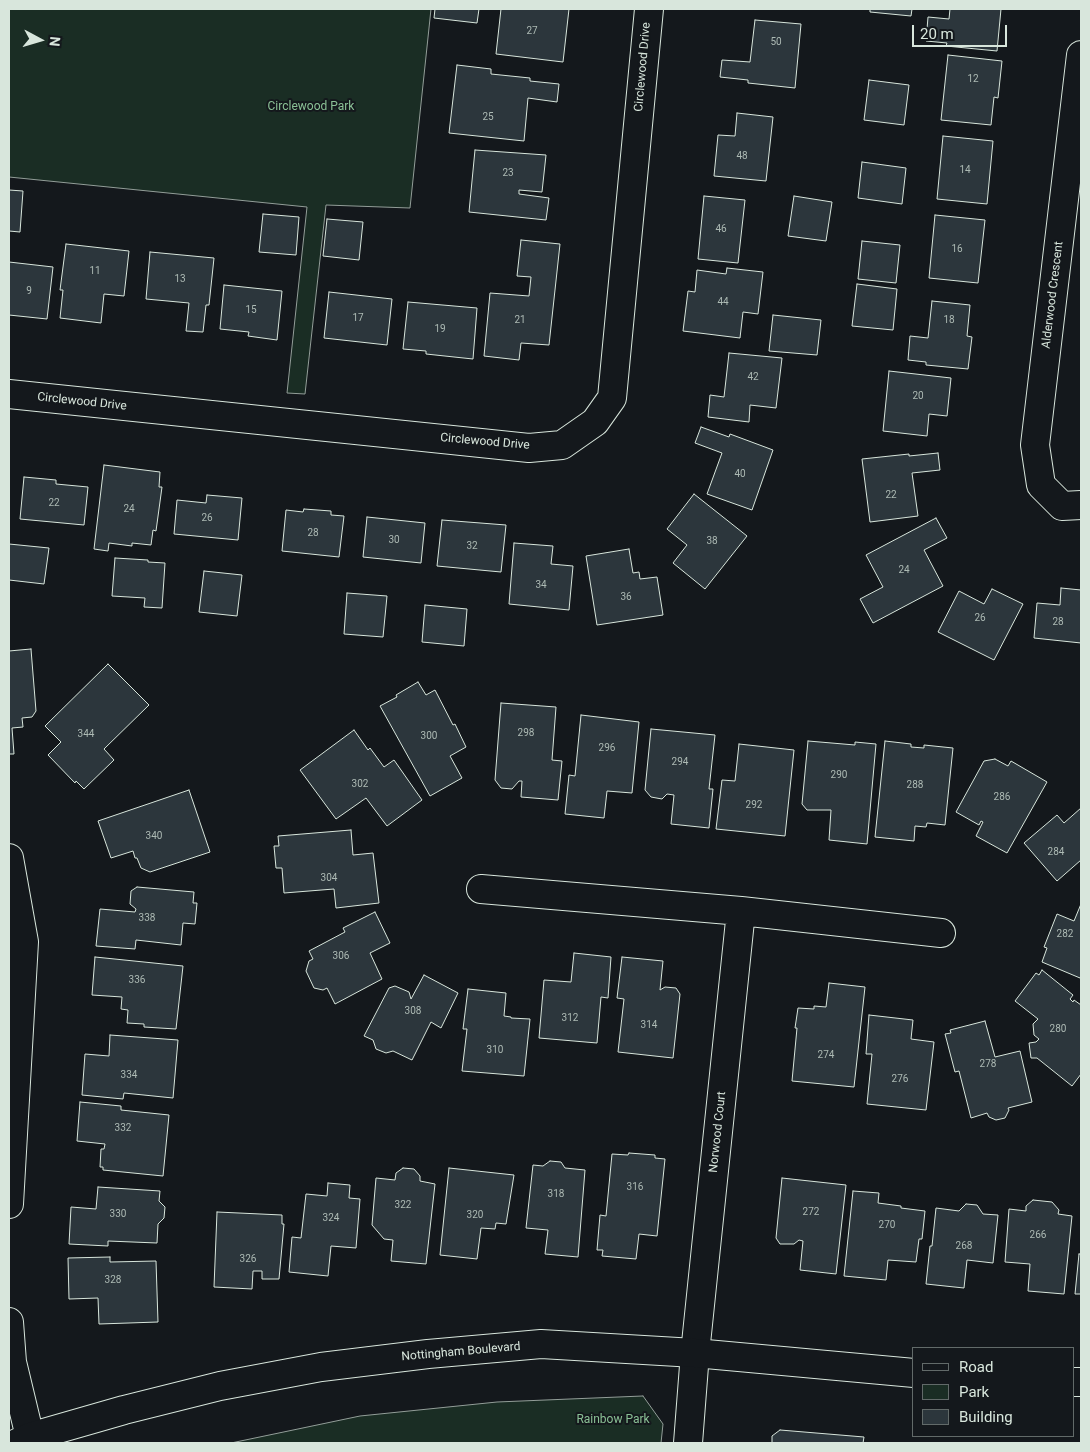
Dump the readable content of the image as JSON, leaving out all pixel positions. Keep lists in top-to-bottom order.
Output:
{
  "streets": {
    "street": [
      "Circlewood Drive",
      "Alderwood Crescent",
      "Norwood Court",
      "Nottingham Boulevard"
    ]
  },
  "crossings": [
    ["Norwood Court", "Nottingham Boulevard"]
  ],
  "parks": ["Circlewood Park", "Rainbow Park"],
  "house_numbers": [
    "27",
    "50",
    "12",
    "25",
    "48",
    "14",
    "23",
    "46",
    "16",
    "11",
    "13",
    "9",
    "44",
    "15",
    "17",
    "21",
    "18",
    "19",
    "42",
    "20",
    "40",
    "22",
    "22",
    "24",
    "26",
    "28",
    "30",
    "38",
    "32",
    "24",
    "34",
    "36",
    "26",
    "28",
    "298",
    "344",
    "300",
    "296",
    "294",
    "290",
    "302",
    "288",
    "286",
    "292",
    "340",
    "284",
    "304",
    "338",
    "282",
    "306",
    "336",
    "308",
    "312",
    "314",
    "280",
    "310",
    "274",
    "278",
    "334",
    "276",
    "332",
    "316",
    "318",
    "322",
    "272",
    "330",
    "320",
    "324",
    "270",
    "266",
    "268",
    "326",
    "328"
  ],
  "legend": ["Road", "Park", "Building"],
  "scale_bar": "20 m",
  "north": "right"
}
